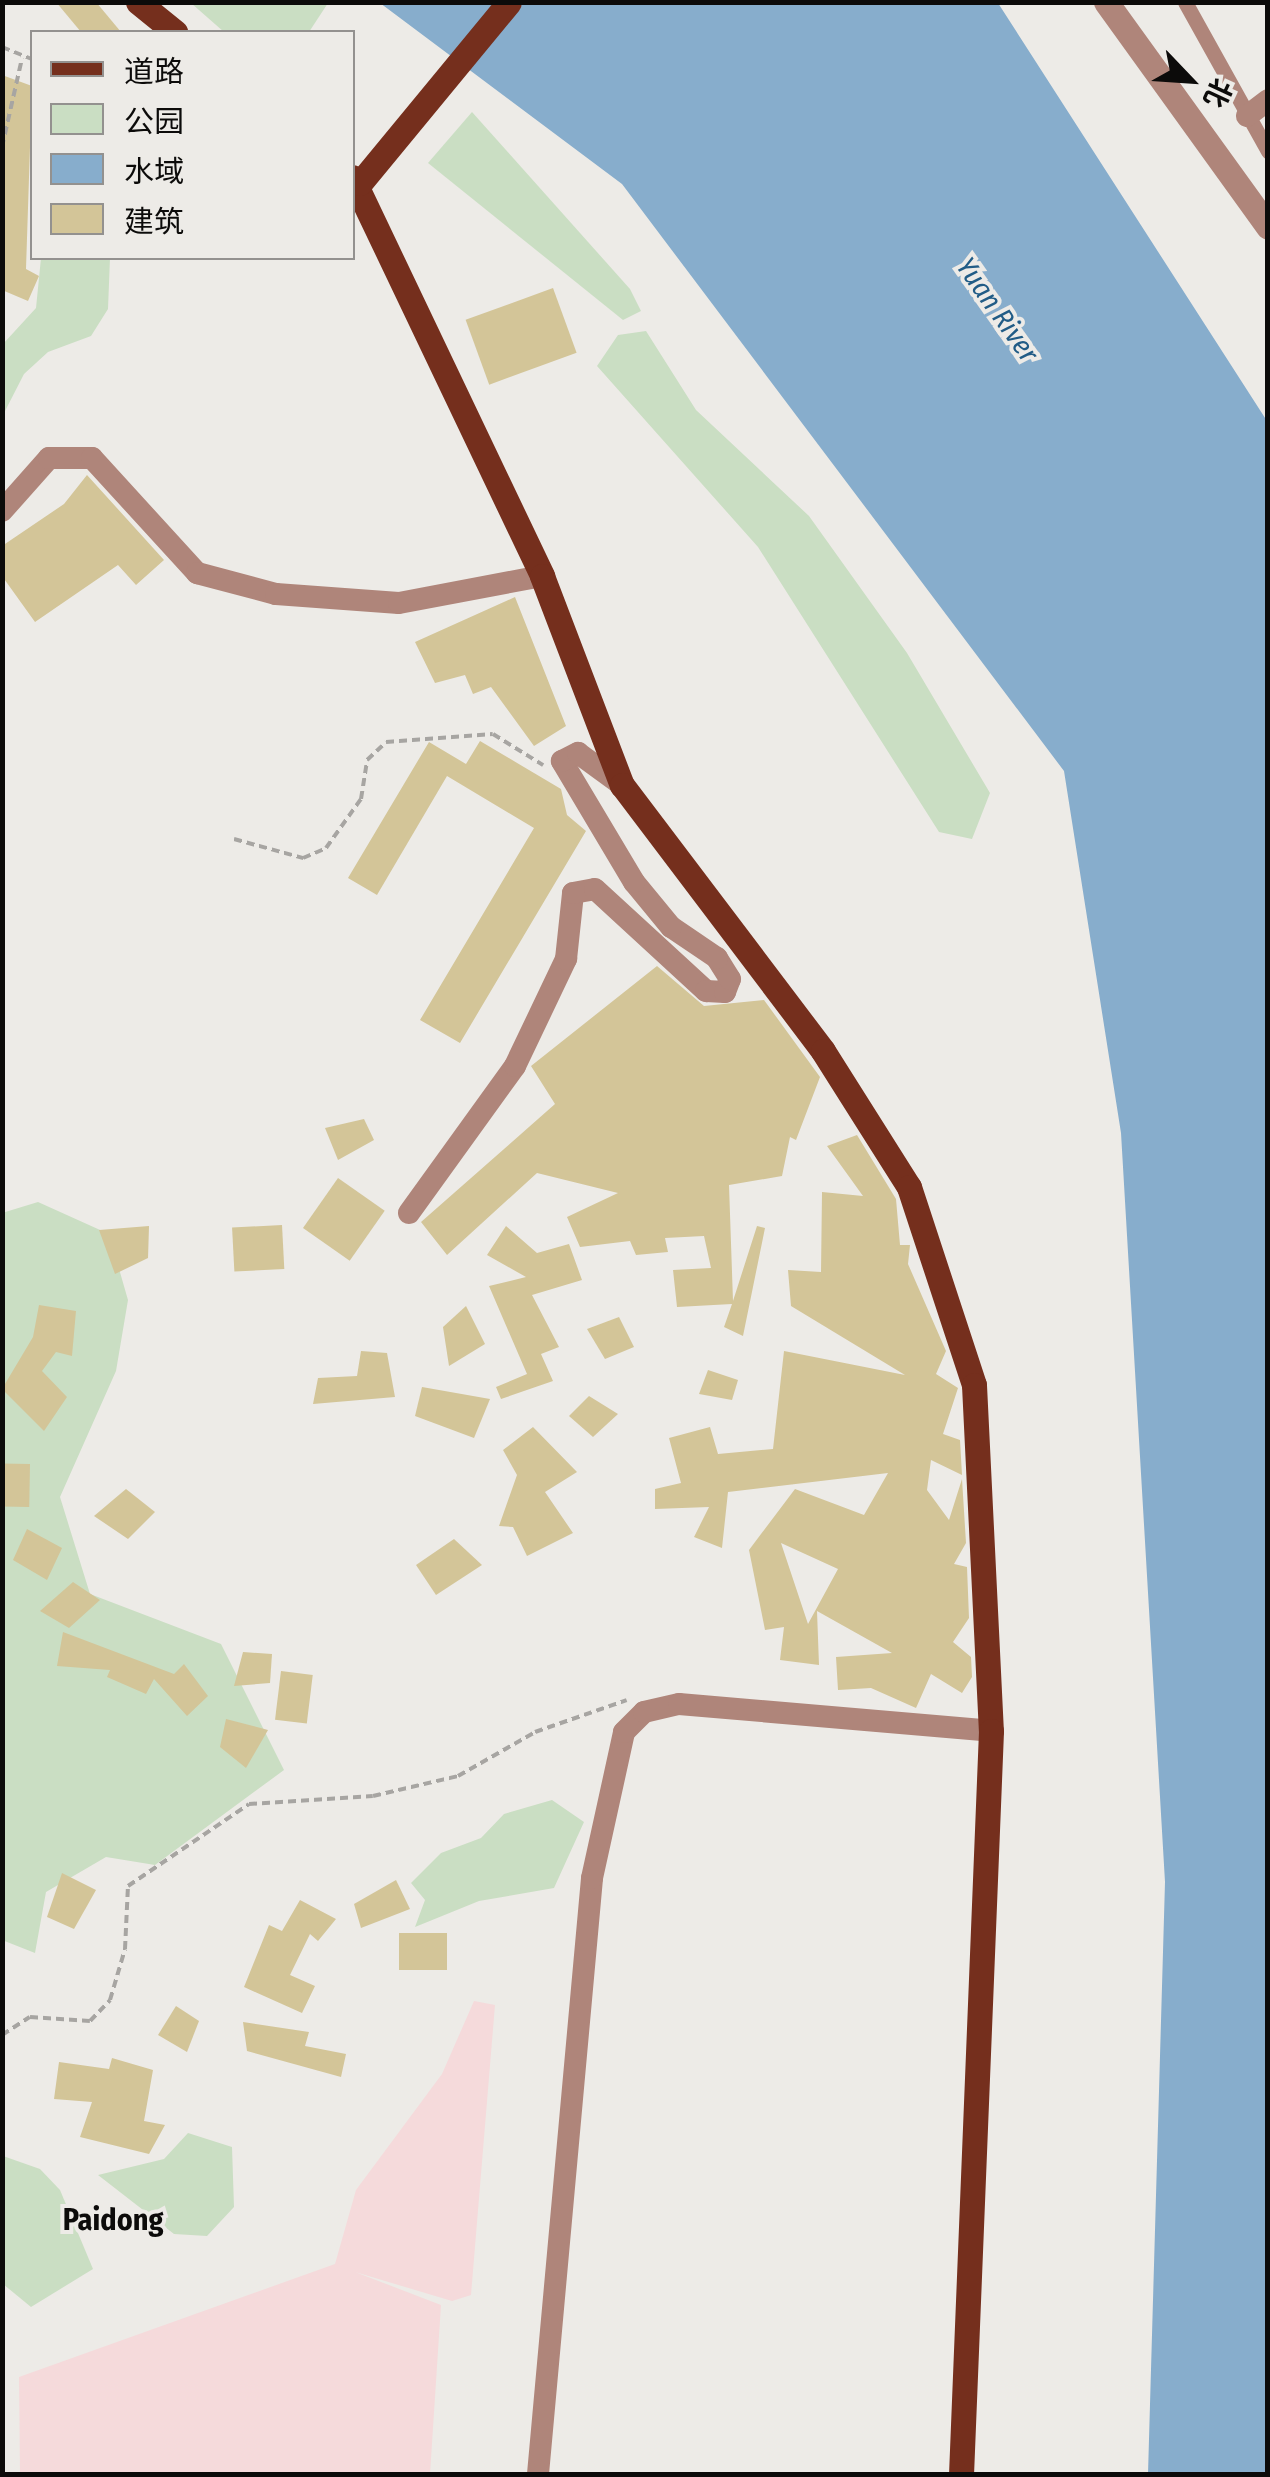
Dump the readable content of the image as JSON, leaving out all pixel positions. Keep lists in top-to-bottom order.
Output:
{
  "districts": ["Paidong"],
  "water": ["Yuan River"],
  "legend": [
    "道路",
    "公园",
    "水域",
    "建筑"
  ],
  "north": "bottom right"
}
